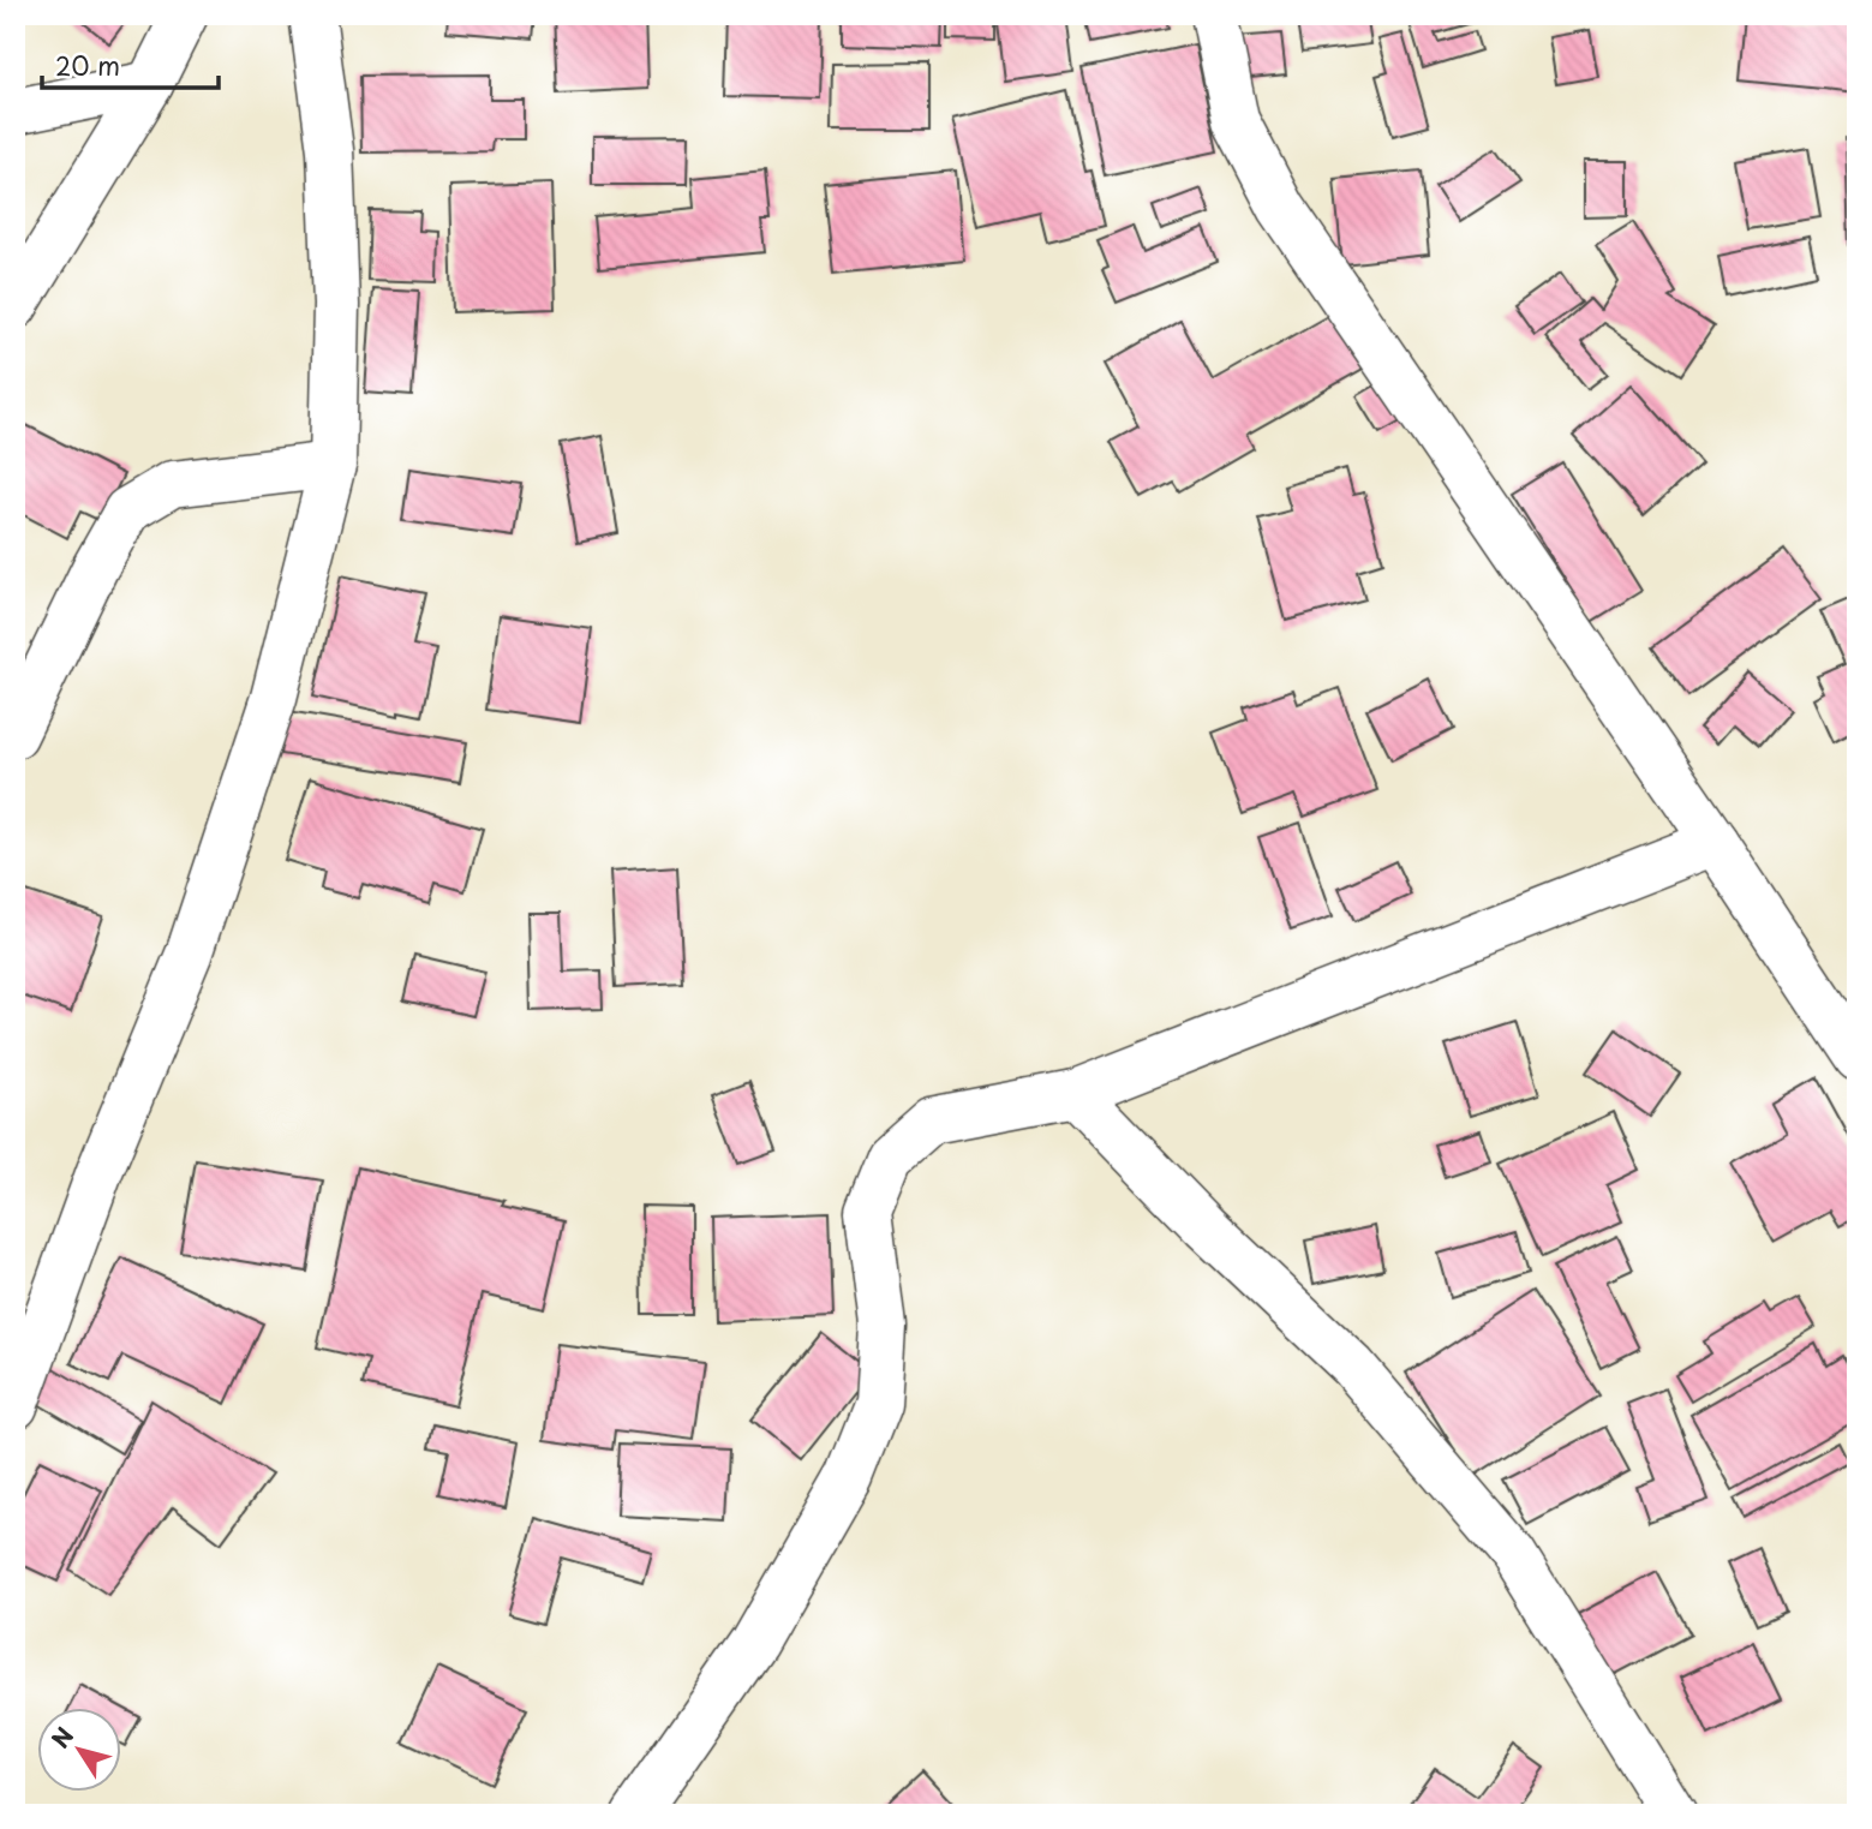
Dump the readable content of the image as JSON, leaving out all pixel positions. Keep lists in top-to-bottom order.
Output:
{
  "scale_bar": "20 m",
  "north": "top left"
}
